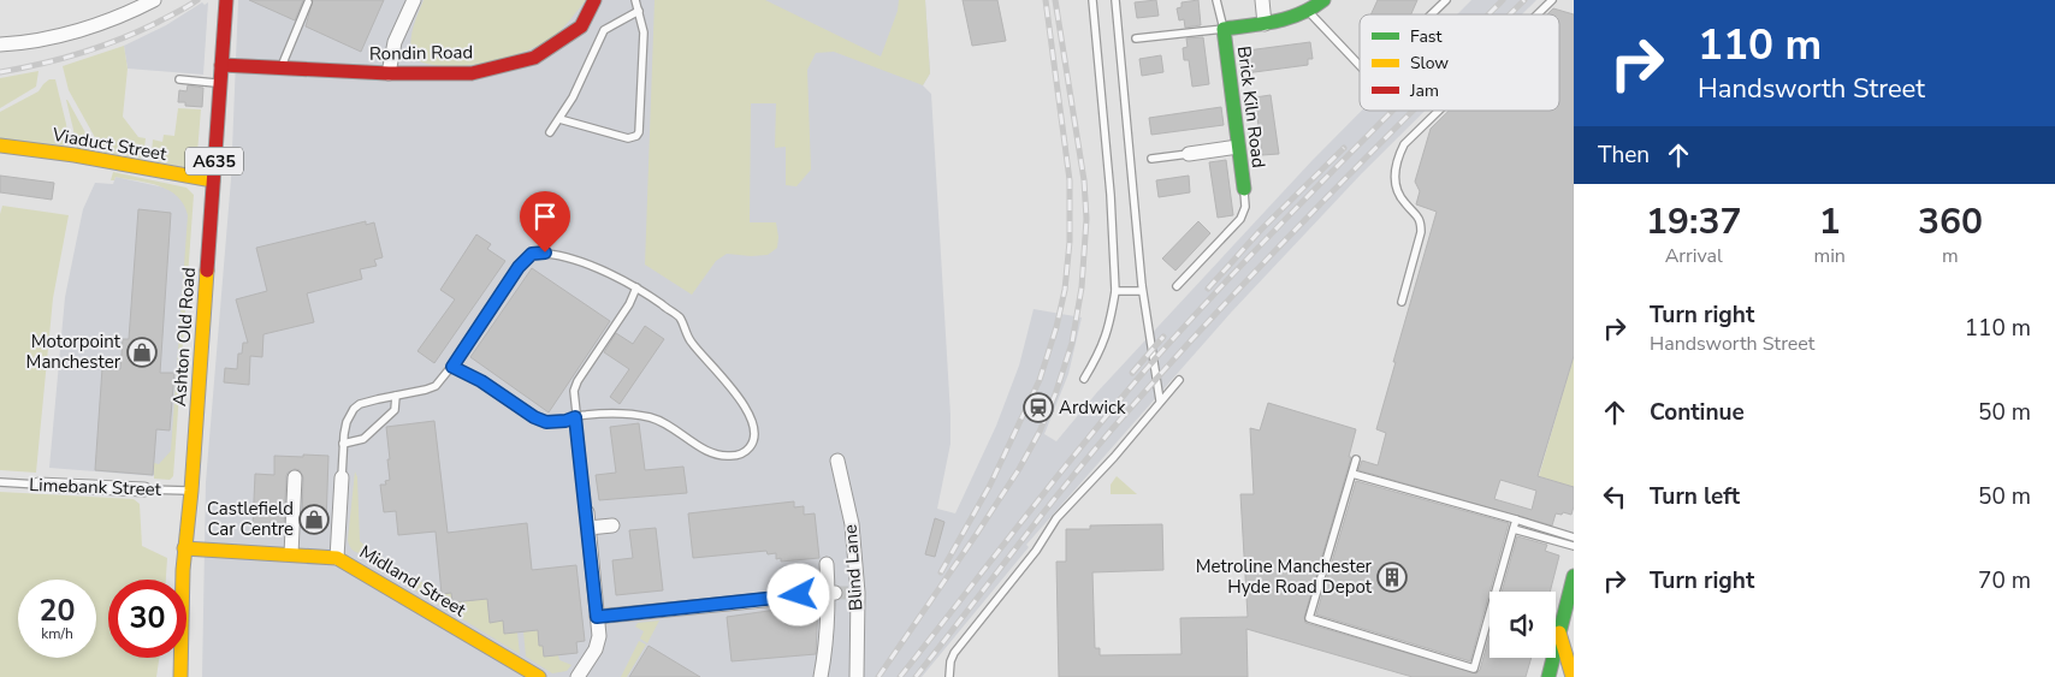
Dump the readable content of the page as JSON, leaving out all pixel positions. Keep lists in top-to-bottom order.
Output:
{
  "streets": {
    "main road": [
      "Rondin Road",
      "Brick Kiln Road",
      "Viaduct Street",
      "A635",
      "Ashton Old Road",
      "Midland Street"
    ],
    "street": ["Limebank Street", "Blind Lane"]
  },
  "crossings": [
    ["Rondin Road", "Ashton Old Road"],
    ["Viaduct Street", "Ashton Old Road"],
    ["Ashton Old Road", "Limebank Street"],
    ["Ashton Old Road", "Midland Street"]
  ],
  "places": {
    "shop": ["Motorpoint Manchester", "Castlefield Car Centre"],
    "station": ["Ardwick"],
    "building": ["Metroline Manchester Hyde Road Depot"]
  },
  "legend": ["Fast", "Slow", "Jam"],
  "page": {
    "turn": ["110 m", "Handsworth Street"],
    "then": "Then",
    "eta": [
      "19:37",
      "Arrival",
      "1",
      "min",
      "360",
      "m"
    ],
    "list": [
      {
        "name": "Turn right",
        "note": "Handsworth Street",
        "value": "110 m"
      },
      {
        "name": "Continue",
        "value": "50 m"
      },
      {
        "name": "Turn left",
        "value": "50 m"
      },
      {
        "name": "Turn right",
        "value": "70 m"
      }
    ],
    "speed": "20 km/h",
    "limit": "30"
  }
}
